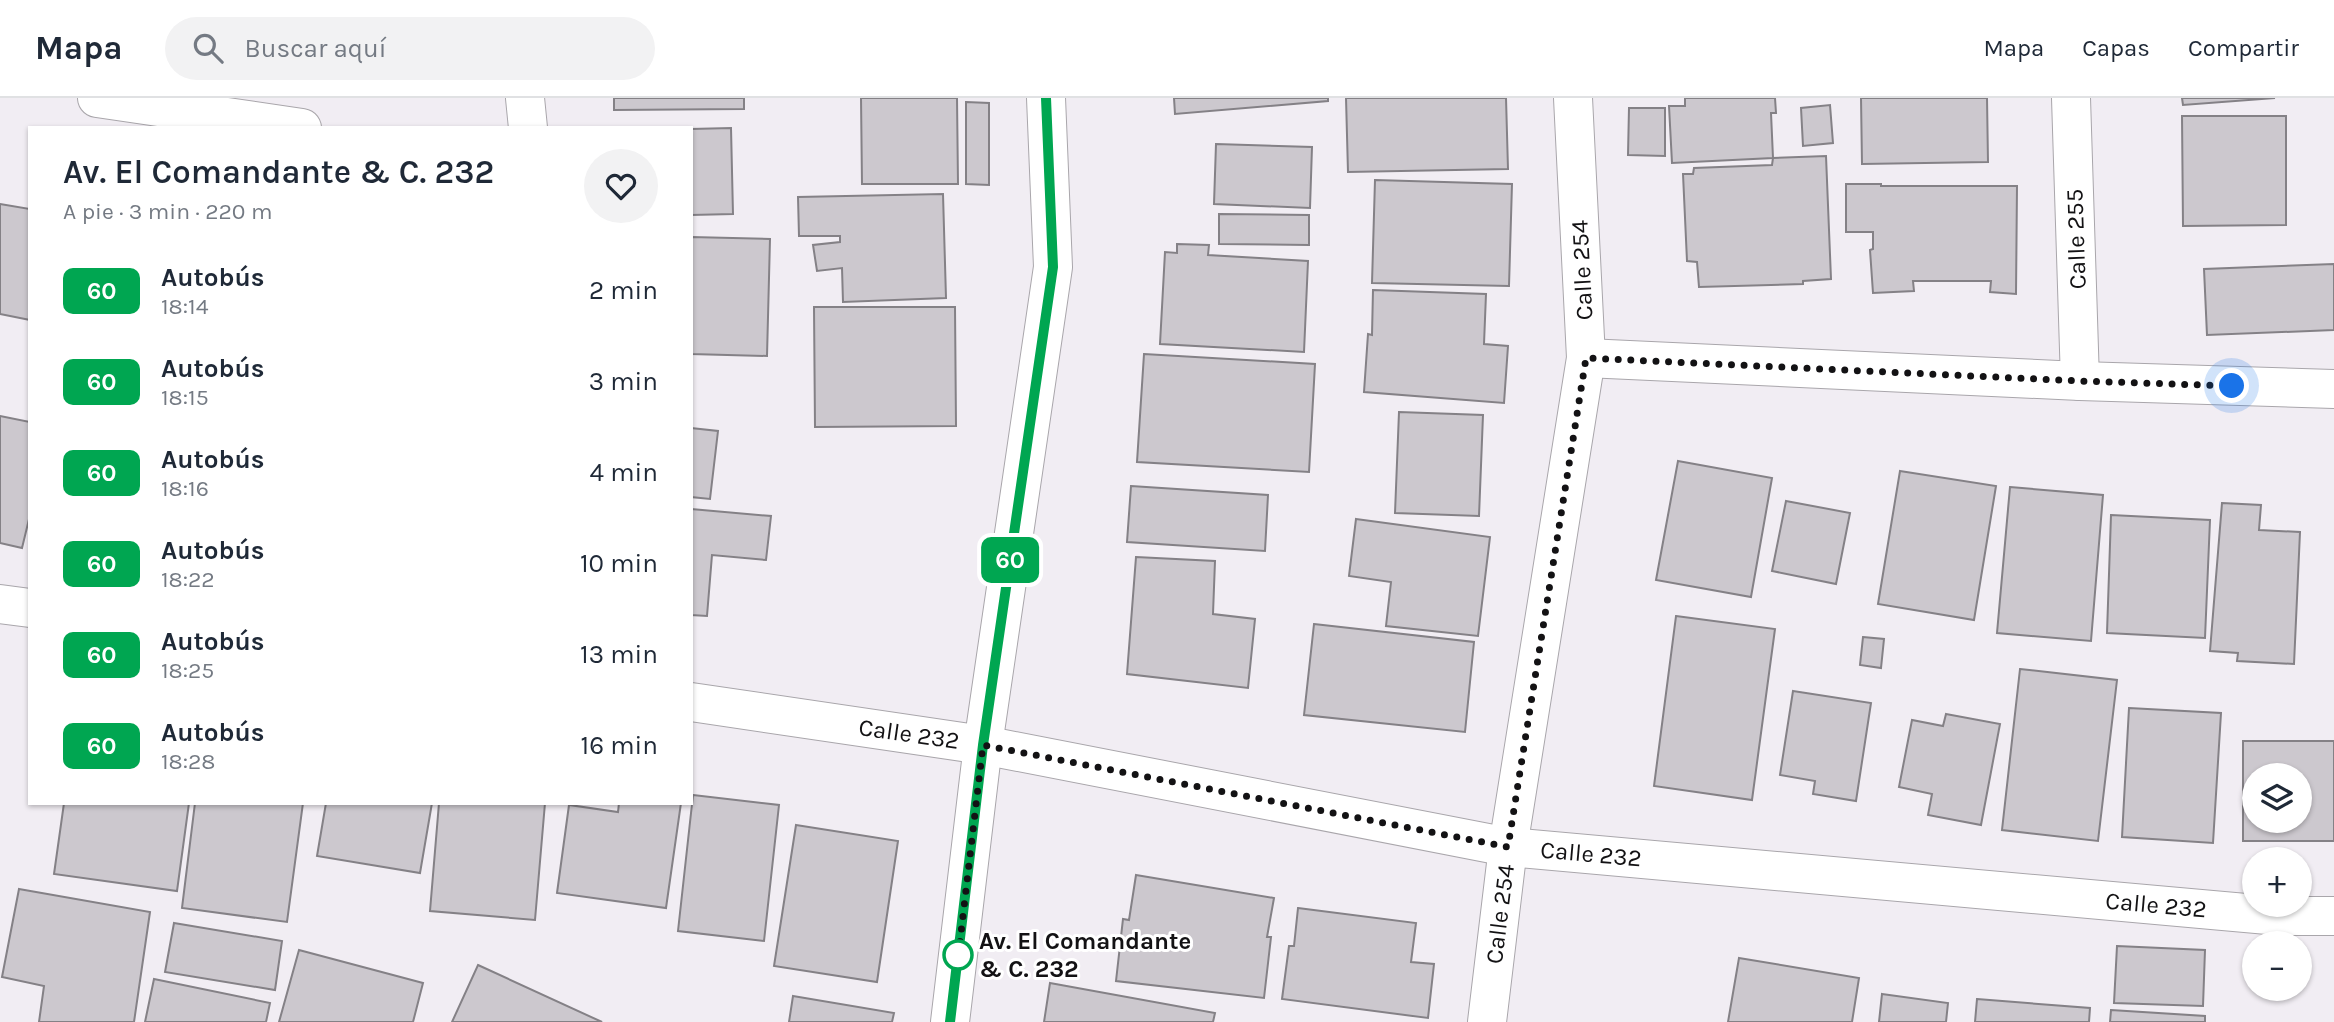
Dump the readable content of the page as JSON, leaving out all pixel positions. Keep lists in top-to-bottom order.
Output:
{
  "streets": {
    "street": ["Calle 255", "Calle 254", "Calle 232"]
  },
  "crossings": [
    ["Calle 254", "Calle 232"]
  ],
  "places": ["Av. El Comandante & C. 232"],
  "lines": ["bus line 60"],
  "page": {
    "header": "Mapa",
    "search": "Buscar aquí",
    "nav": ["Mapa", "Capas", "Compartir"],
    "on_map": "60",
    "heading": ["Av. El Comandante & C. 232", "A pie · 3 min · 220 m"],
    "list": [
      {
        "mark": "60",
        "name": "Autobús",
        "note": "18:14",
        "value": "2 min"
      },
      {
        "mark": "60",
        "name": "Autobús",
        "note": "18:15",
        "value": "3 min"
      },
      {
        "mark": "60",
        "name": "Autobús",
        "note": "18:16",
        "value": "4 min"
      },
      {
        "mark": "60",
        "name": "Autobús",
        "note": "18:22",
        "value": "10 min"
      },
      {
        "mark": "60",
        "name": "Autobús",
        "note": "18:25",
        "value": "13 min"
      },
      {
        "mark": "60",
        "name": "Autobús",
        "note": "18:28",
        "value": "16 min"
      }
    ],
    "map_buttons": ["+", "−"]
  }
}
